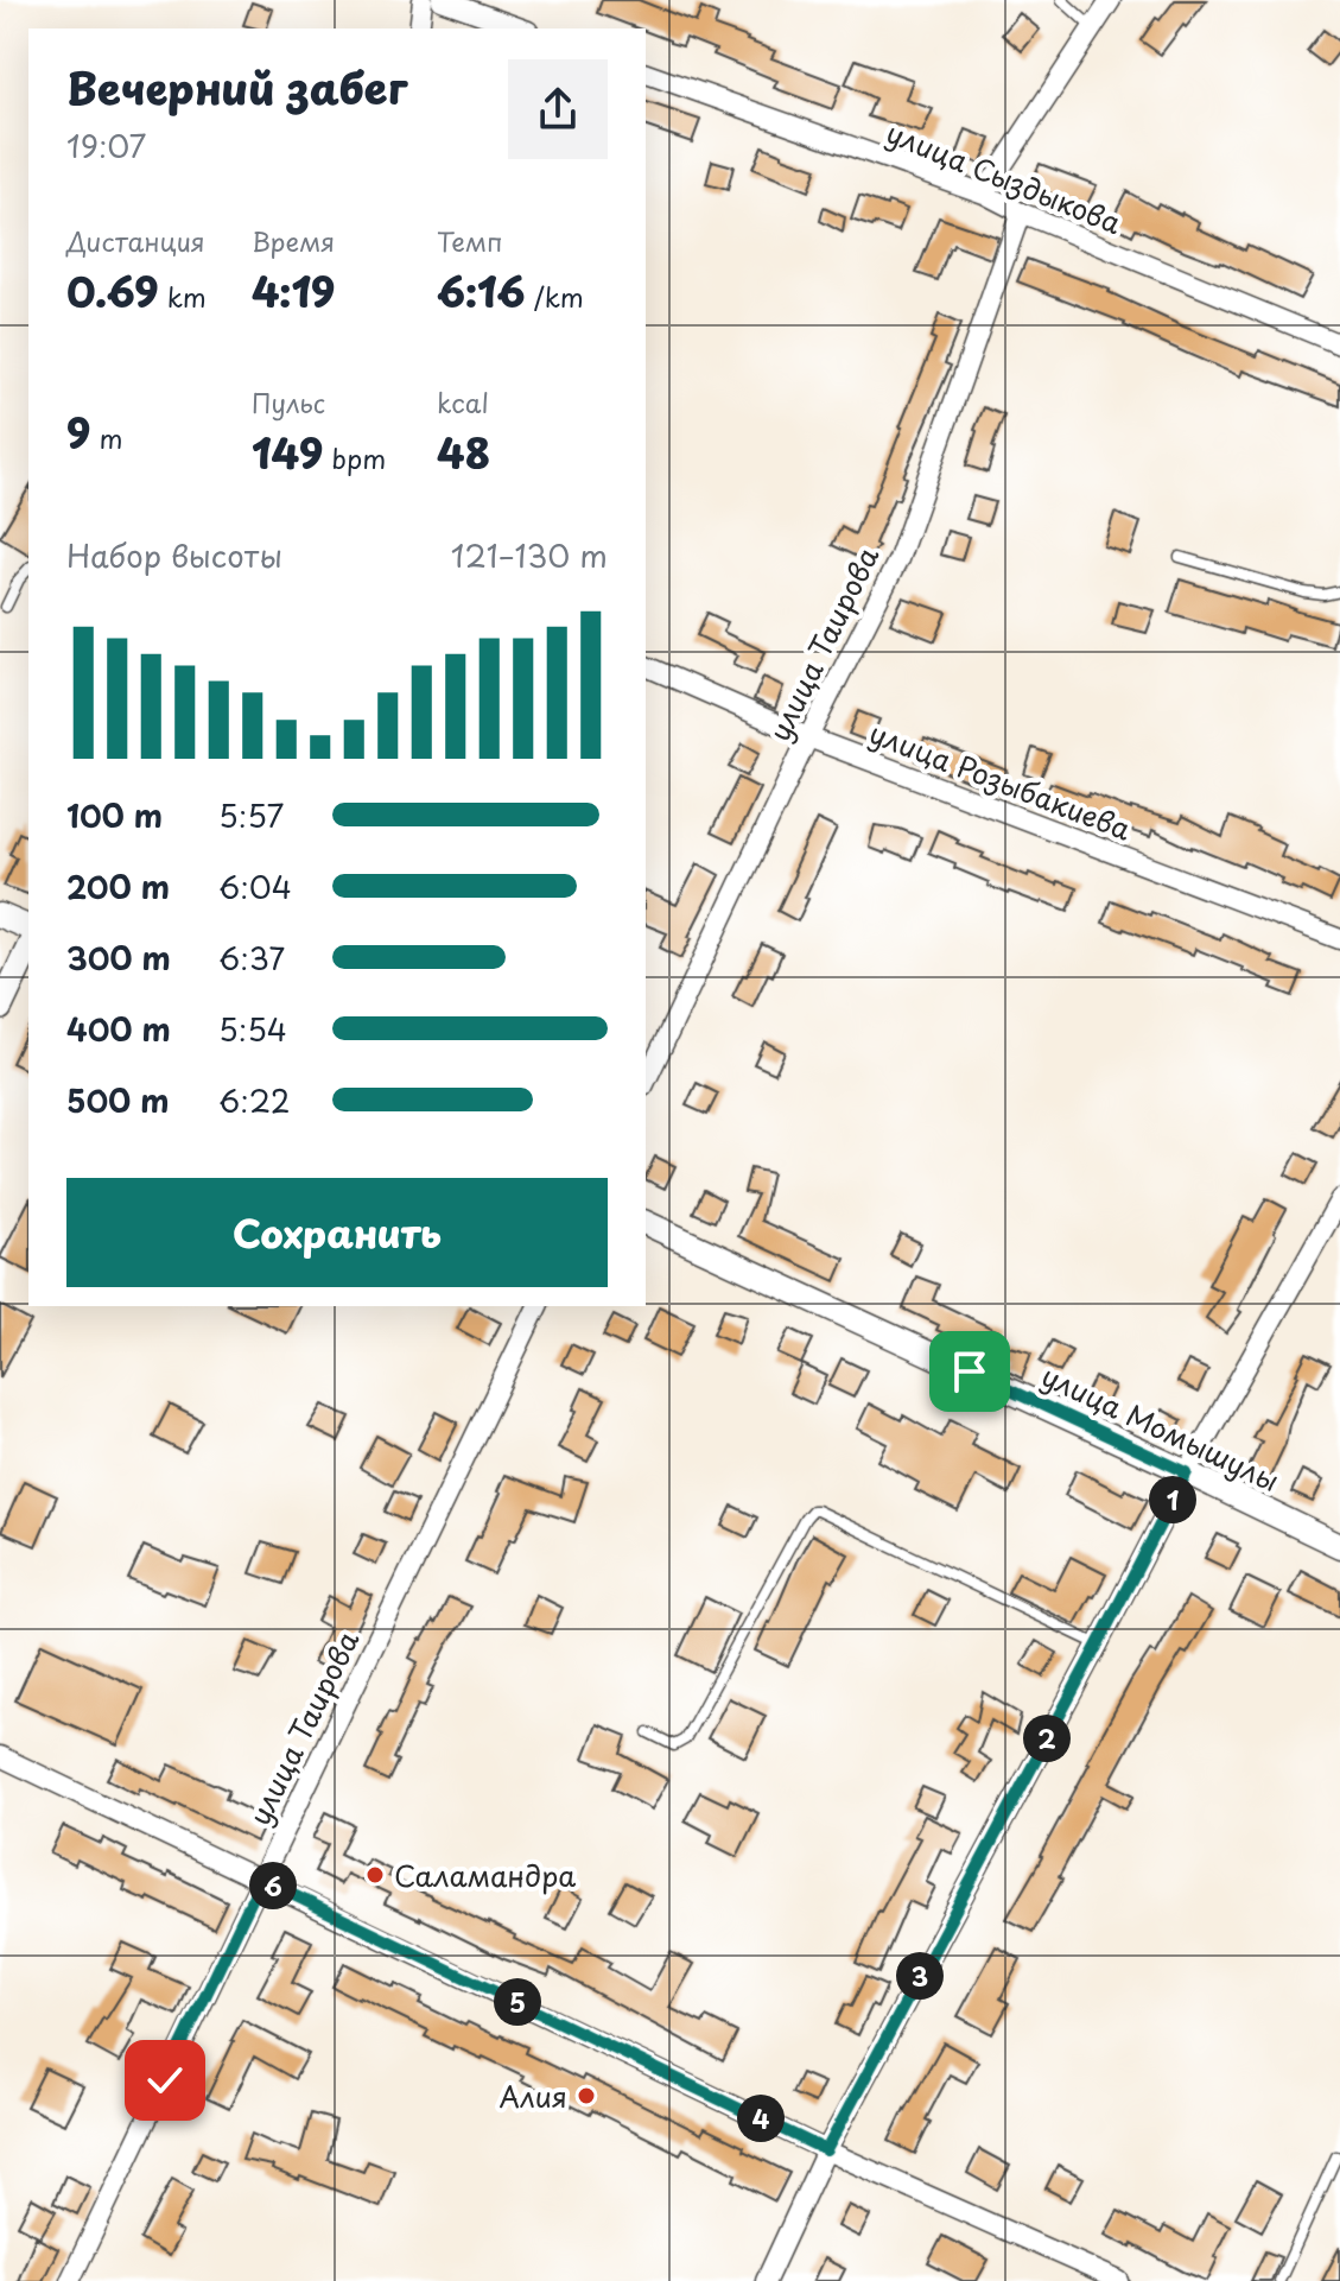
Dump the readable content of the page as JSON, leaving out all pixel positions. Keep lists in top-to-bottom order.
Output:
{
  "streets": {
    "street": [
      "улица Сыздыкова",
      "улица Таирова",
      "улица Розыбакиева",
      "улица Момышулы"
    ]
  },
  "crossings": [
    ["улица Сыздыкова", "улица Таирова"],
    ["улица Таирова", "улица Розыбакиева"]
  ],
  "places": ["Саламандра", "Алия"],
  "page": {
    "heading": ["Вечерний забег", "19:07"],
    "stats": [
      ["Дистанция", "0.69 km"],
      ["Время", "4:19"],
      ["Темп", "6:16 /km"],
      ["9 m"],
      ["Пульс", "149 bpm"],
      ["kcal", "48"]
    ],
    "chart": ["Набор высоты", "121–130 m"],
    "list": [
      {
        "name": "100 m",
        "note": "5:57"
      },
      {
        "name": "200 m",
        "note": "6:04"
      },
      {
        "name": "300 m",
        "note": "6:37"
      },
      {
        "name": "400 m",
        "note": "5:54"
      },
      {
        "name": "500 m",
        "note": "6:22"
      }
    ],
    "buttons": "Сохранить",
    "pins": [
      "1",
      "2",
      "6",
      "3",
      "5",
      "4"
    ]
  }
}
